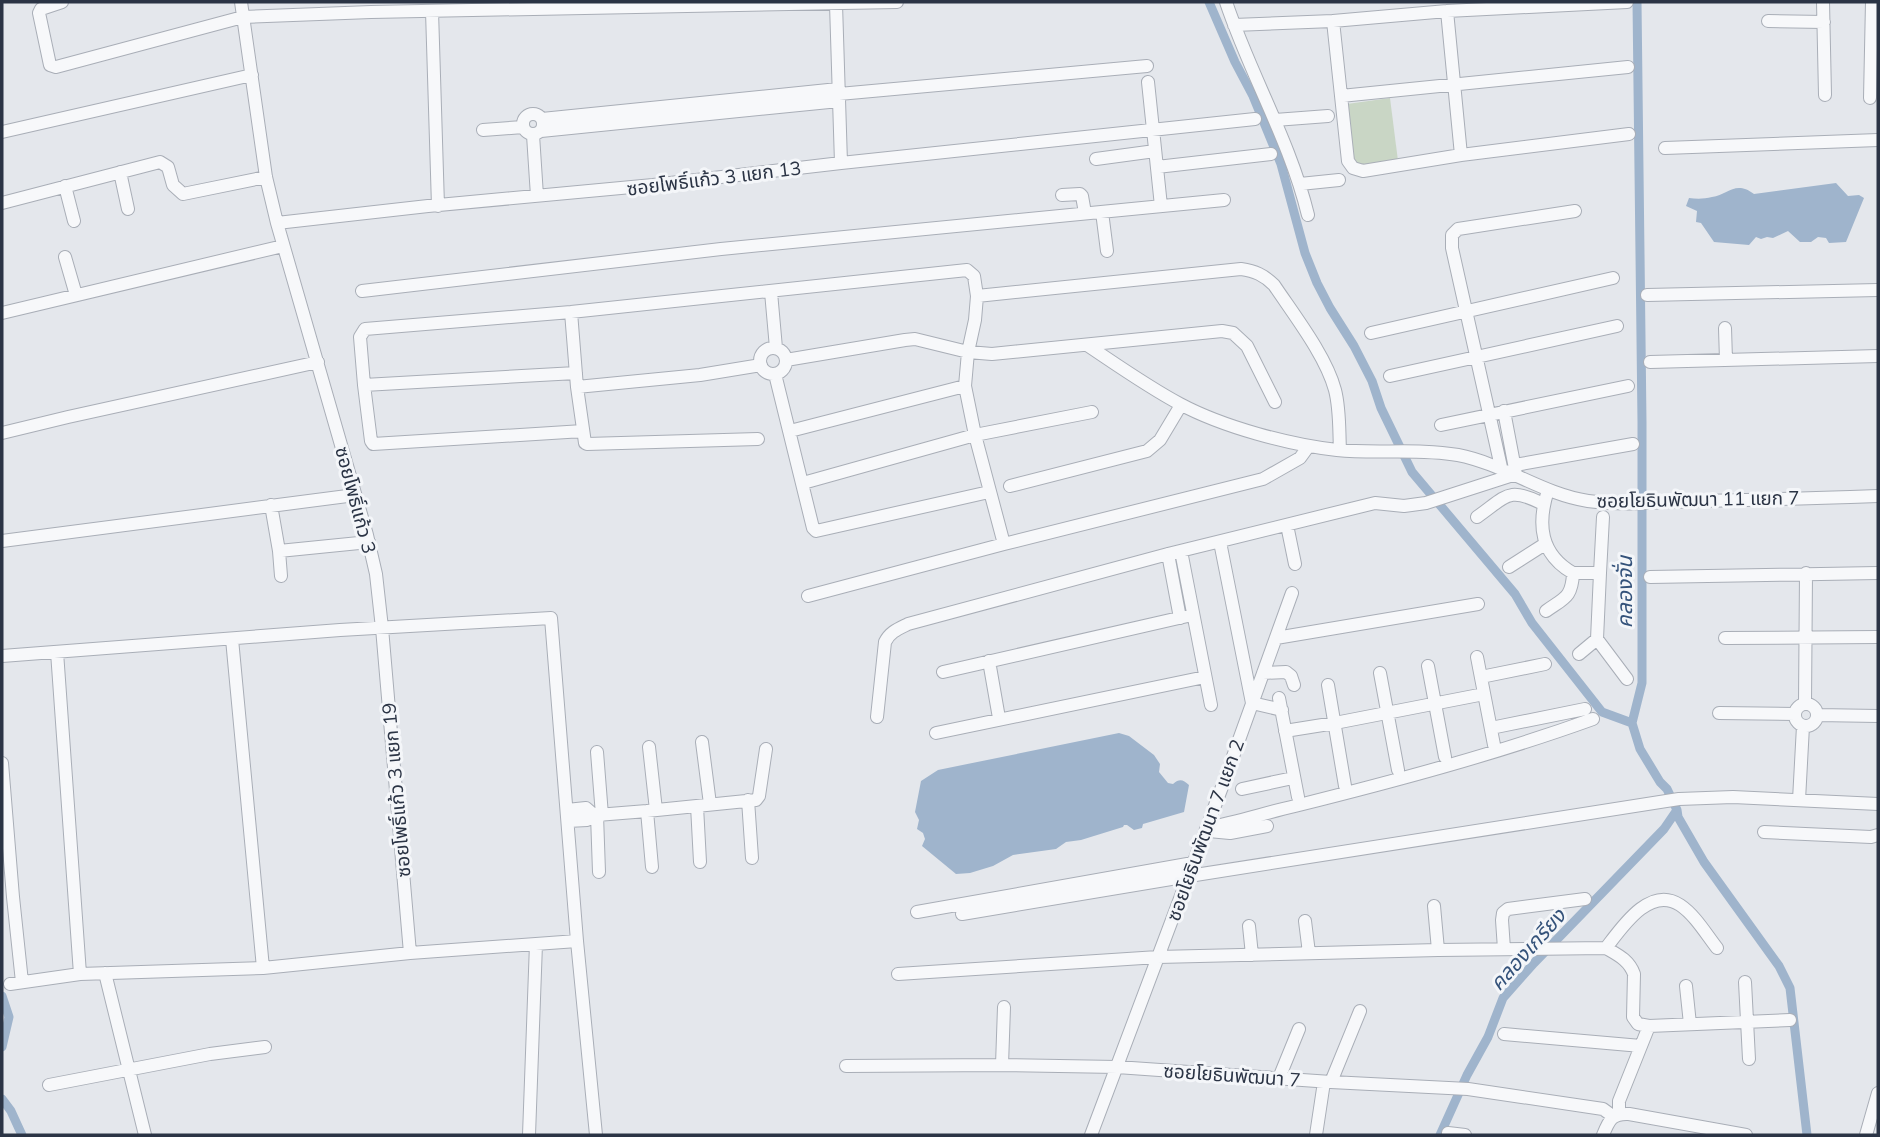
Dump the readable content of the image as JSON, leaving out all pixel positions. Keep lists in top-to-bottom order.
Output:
{
  "streets": {
    "street": [
      "ซอยโพธิ์แก้ว 3 แยก 13",
      "ซอยโยธินพัฒนา 11 แยก 7",
      "ซอยโพธิ์แก้ว 3",
      "ซอยโพธิ์แก้ว 3 แยก 19",
      "ซอยโยธินพัฒนา 7 แยก 2",
      "ซอยโยธินพัฒนา 7"
    ]
  },
  "crossings": [
    ["ซอยโพธิ์แก้ว 3 แยก 13", "ซอยโพธิ์แก้ว 3"],
    ["ซอยโพธิ์แก้ว 3", "ซอยโพธิ์แก้ว 3 แยก 19"],
    ["ซอยโยธินพัฒนา 7 แยก 2", "ซอยโยธินพัฒนา 7"]
  ],
  "water": ["คลองจั่น", "คลองเกรียง"]
}
